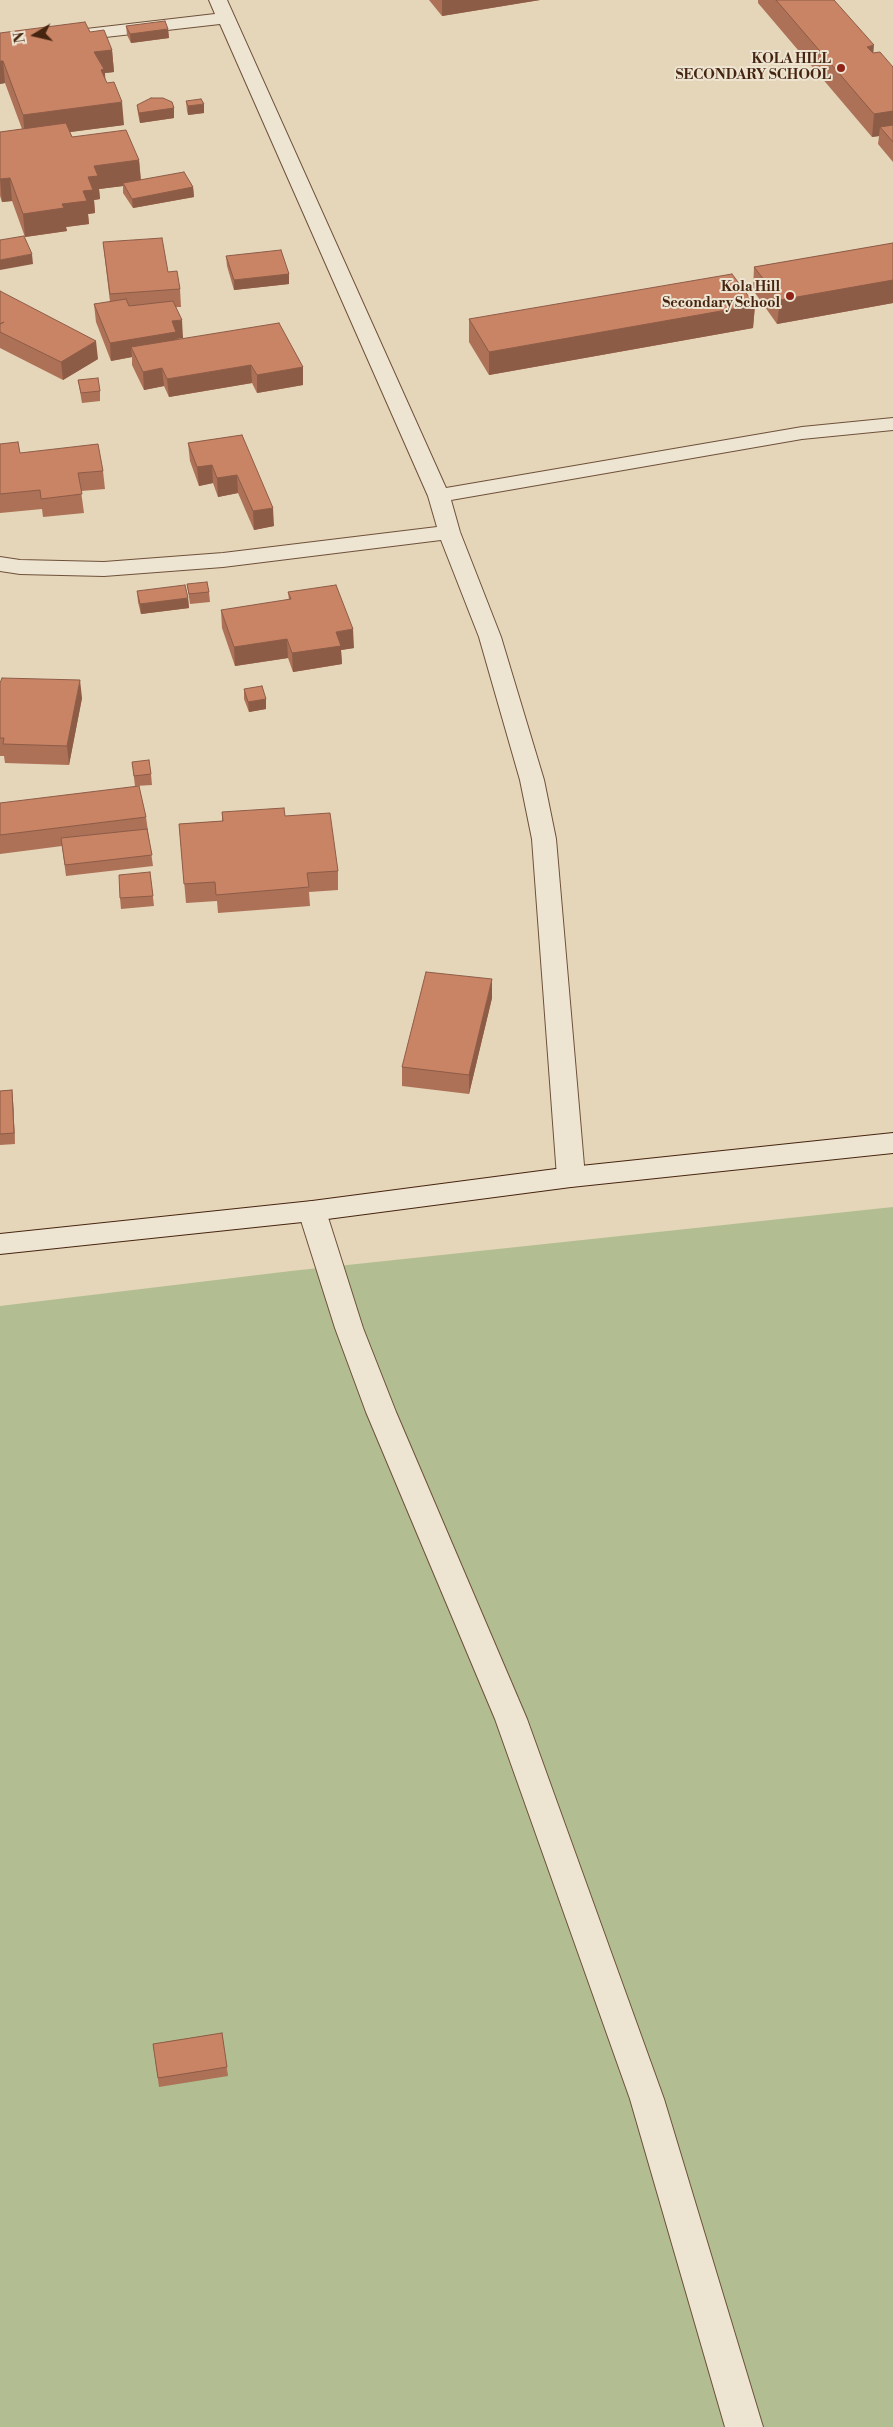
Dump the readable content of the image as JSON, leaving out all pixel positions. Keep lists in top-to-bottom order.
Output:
{
  "places": ["KOLA HILL SECONDARY SCHOOL", "Kola Hill Secondary School"],
  "north": "left"
}
